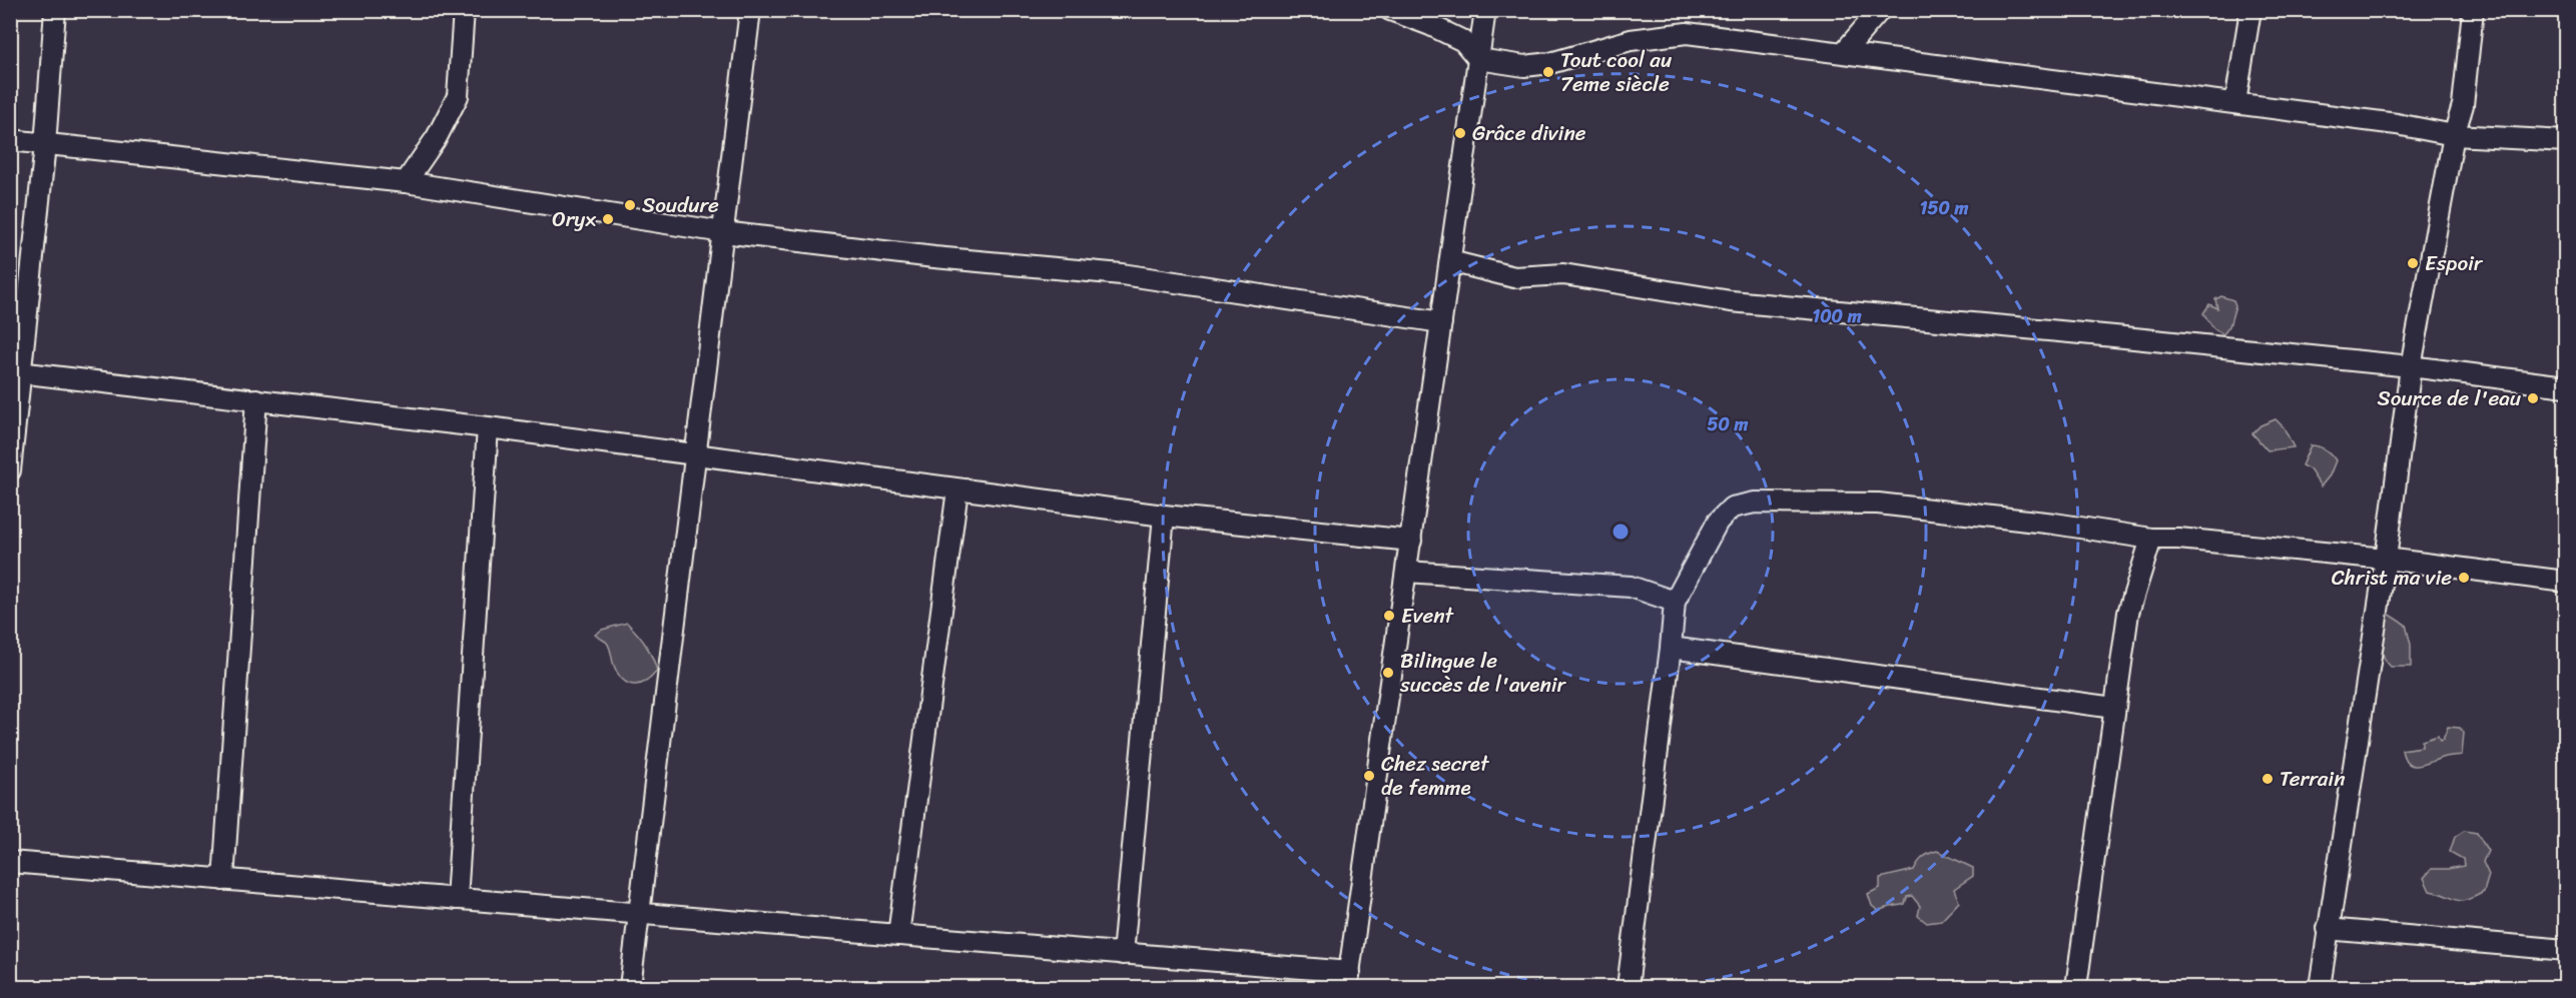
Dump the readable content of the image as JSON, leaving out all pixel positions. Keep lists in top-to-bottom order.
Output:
{
  "places": [
    "Tout cool au 7eme siècle",
    "Grâce divine",
    "Soudure",
    "Oryx",
    "Espoir",
    "Source de l'eau",
    "Christ ma vie",
    "Event",
    "Bilingue le succès de l'avenir",
    "Chez secret de femme",
    "Terrain"
  ],
  "rings": ["150 m", "100 m", "50 m"]
}
